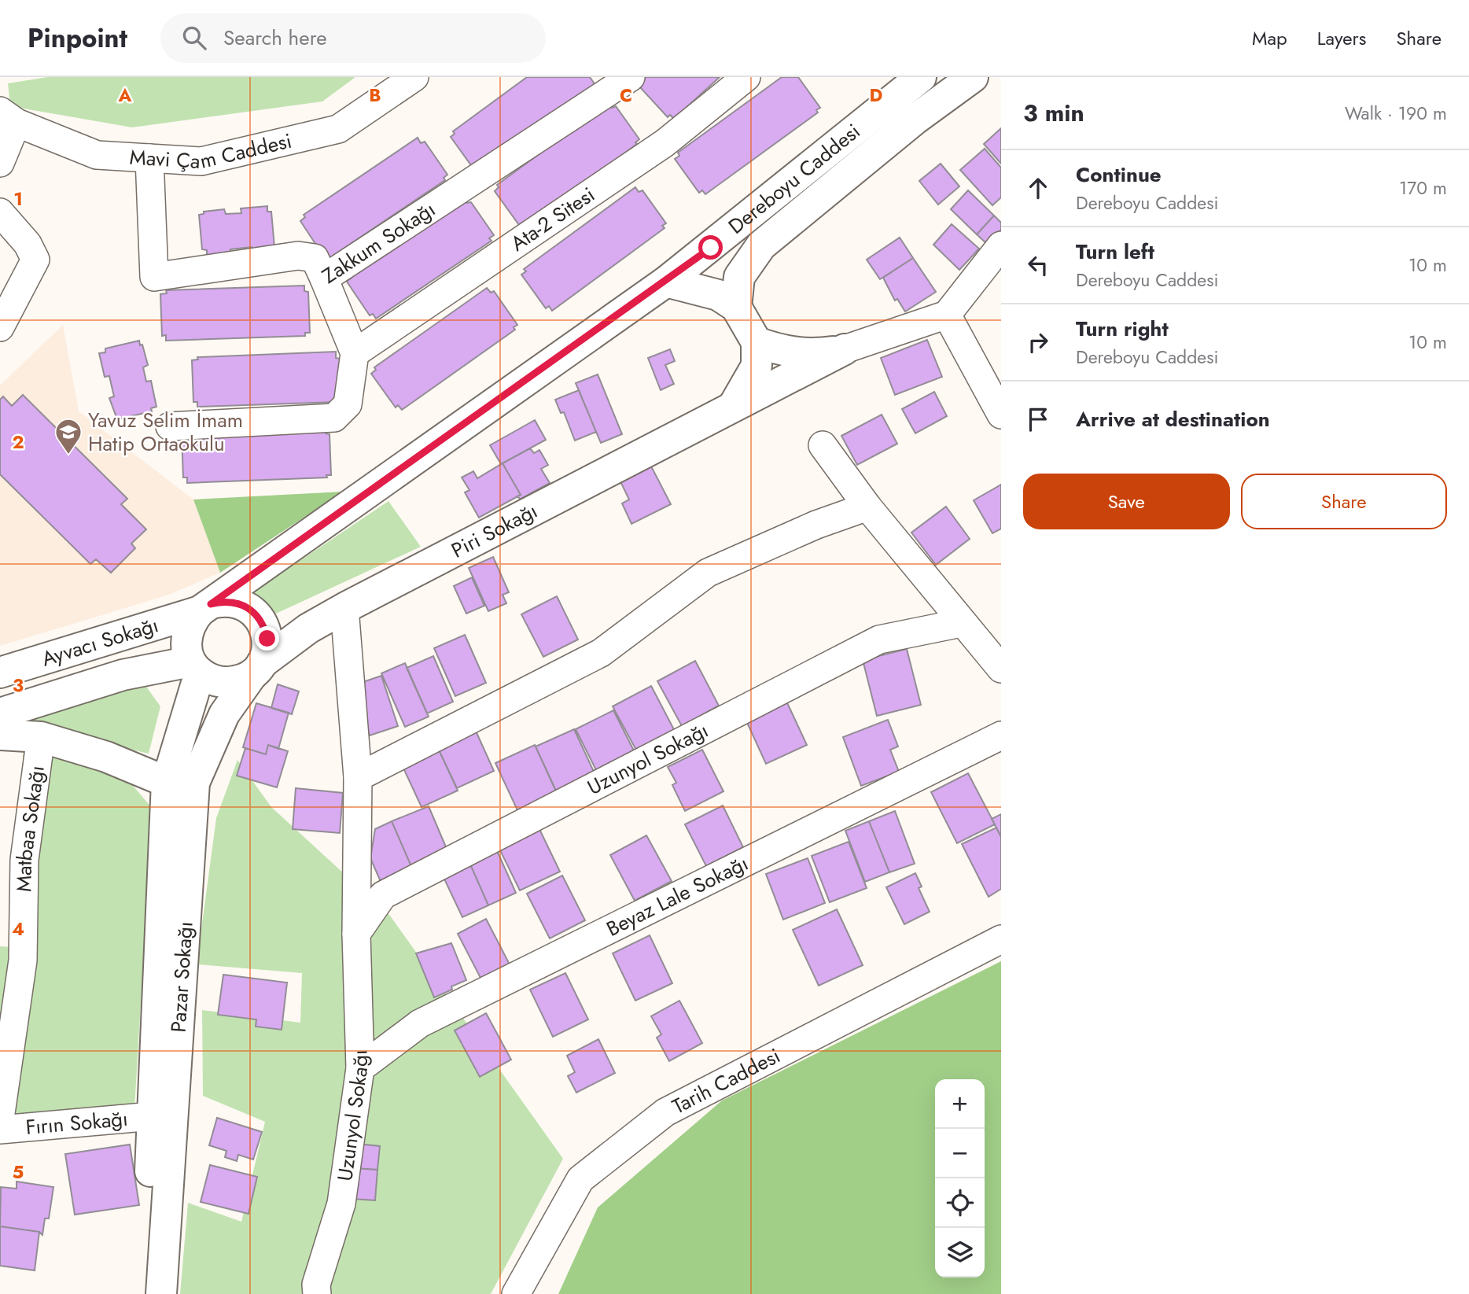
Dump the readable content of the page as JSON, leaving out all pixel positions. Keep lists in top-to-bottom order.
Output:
{
  "streets": {
    "main road": [
      "Dereboyu Caddesi",
      "Piri Sokağı",
      "Ayvacı Sokağı",
      "Pazar Sokağı"
    ],
    "street": [
      "Mavi Çam Caddesi",
      "Ata-2 Sitesi",
      "Zakkum Sokağı",
      "Uzunyol Sokağı",
      "Matbaa Sokağı",
      "Beyaz Lale Sokağı",
      "Tarih Caddesi",
      "Fırın Sokağı"
    ]
  },
  "crossings": [
    ["Mavi Çam Caddesi", "Zakkum Sokağı"],
    ["Dereboyu Caddesi", "Piri Sokağı"],
    ["Dereboyu Caddesi", "Ayvacı Sokağı"],
    ["Dereboyu Caddesi", "Pazar Sokağı"],
    ["Piri Sokağı", "Ayvacı Sokağı"],
    ["Piri Sokağı", "Uzunyol Sokağı"],
    ["Piri Sokağı", "Pazar Sokağı"],
    ["Ayvacı Sokağı", "Pazar Sokağı"],
    ["Uzunyol Sokağı", "Beyaz Lale Sokağı"],
    ["Pazar Sokağı", "Fırın Sokağı"]
  ],
  "places": {
    "school or university": ["Yavuz Selim İmam Hatip Ortaokulu"]
  },
  "page": {
    "header": "Pinpoint",
    "search": "Search here",
    "nav": ["Map", "Layers", "Share"],
    "heading": ["3 min", "Walk · 190 m"],
    "list": [
      ["Continue", "Dereboyu Caddesi", "170 m"],
      ["Turn left", "Dereboyu Caddesi", "10 m"],
      ["Turn right", "Dereboyu Caddesi", "10 m"],
      "Arrive at destination"
    ],
    "buttons": ["Save", "Share"],
    "map_buttons": ["+", "−"]
  },
  "grid": {
    "columns": [
      "A",
      "B",
      "C",
      "D"
    ],
    "rows": [
      "1",
      "2",
      "3",
      "4",
      "5"
    ]
  }
}
